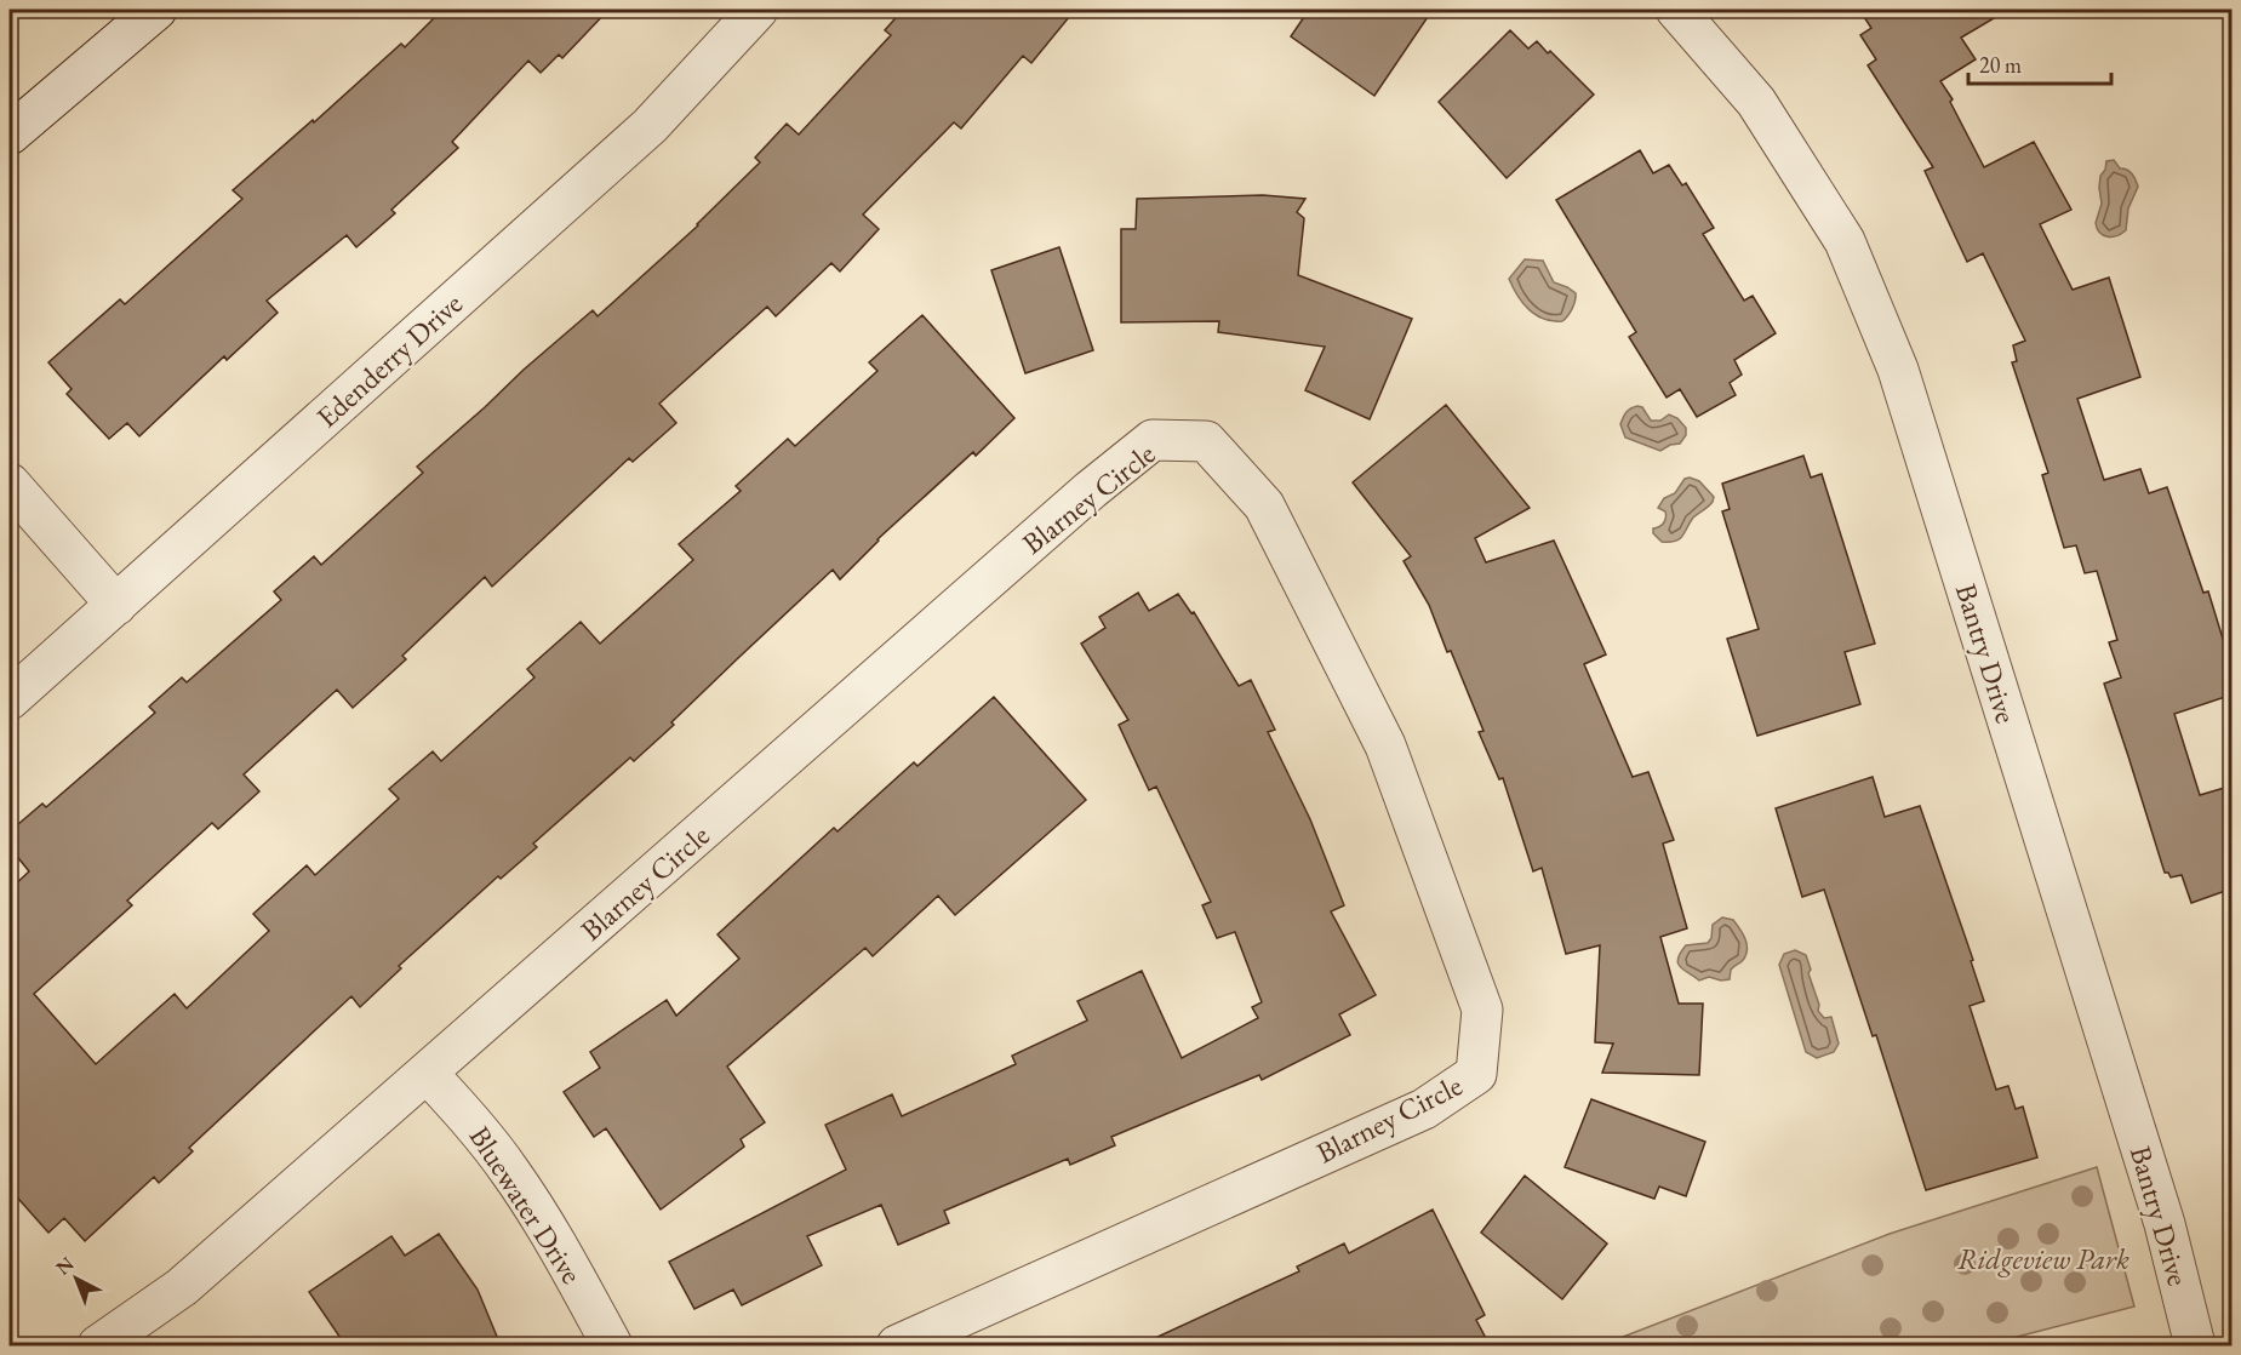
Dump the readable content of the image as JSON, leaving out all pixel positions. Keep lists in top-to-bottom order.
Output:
{
  "streets": {
    "street": [
      "Edenderry Drive",
      "Blarney Circle",
      "Bantry Drive",
      "Bluewater Drive"
    ]
  },
  "crossings": [
    ["Blarney Circle", "Bluewater Drive"]
  ],
  "parks": ["Ridgeview Park"],
  "scale_bar": "20 m",
  "north": "top left"
}
